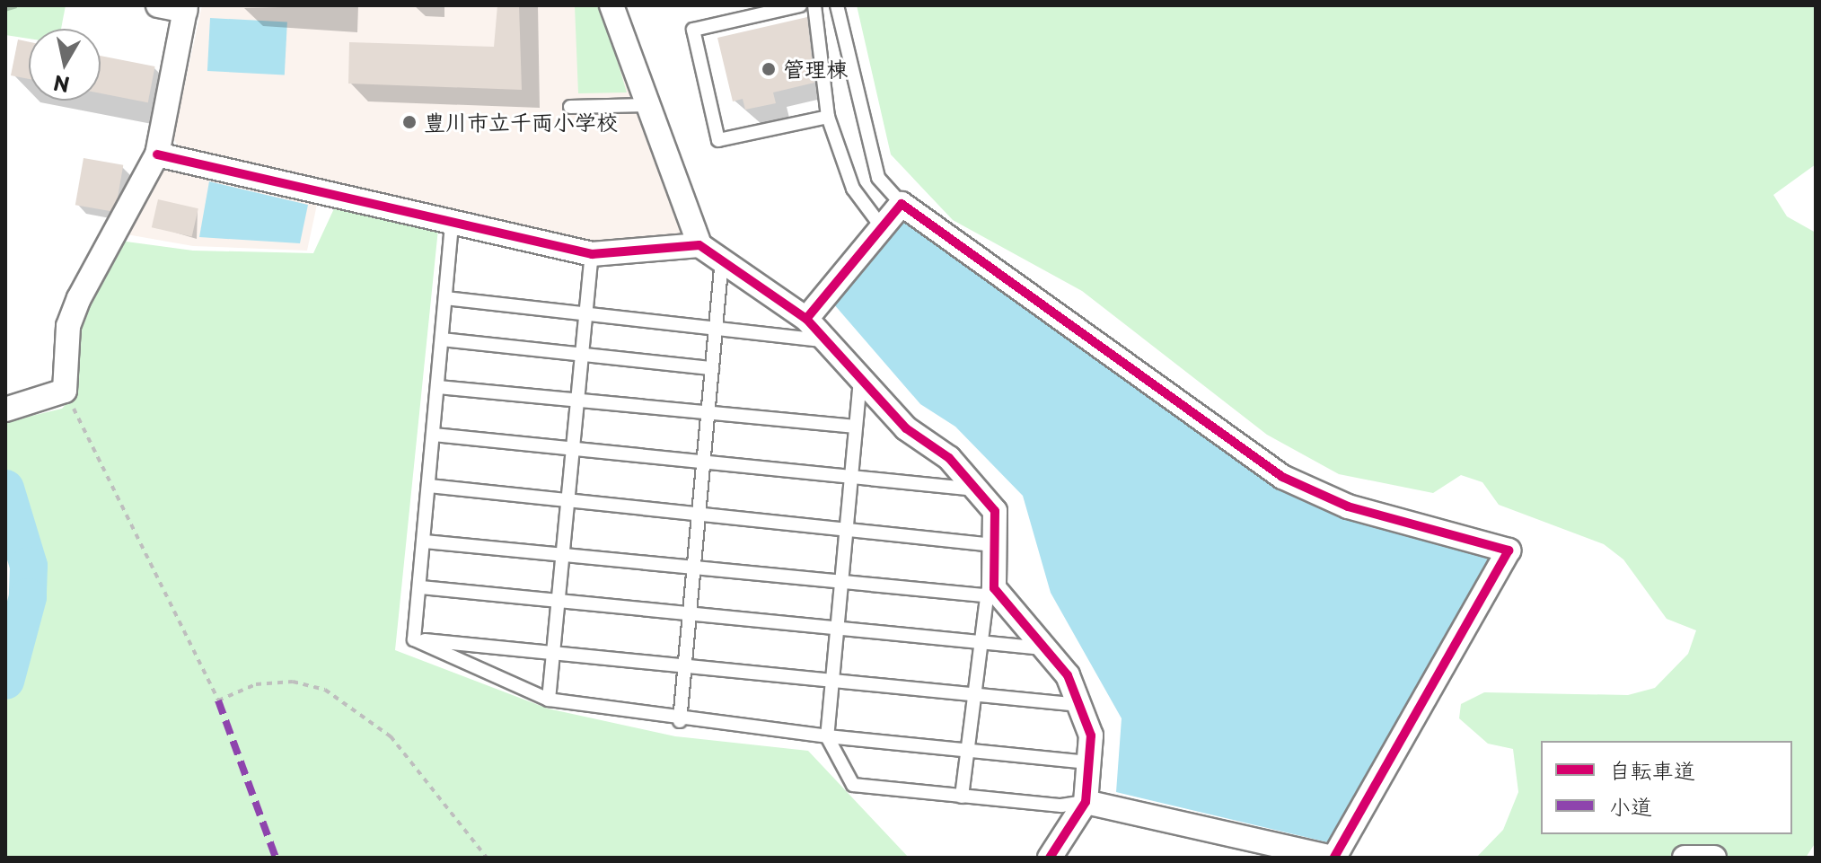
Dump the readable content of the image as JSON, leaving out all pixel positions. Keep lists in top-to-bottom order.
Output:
{
  "places": ["管理棟", "豊川市立千両小学校"],
  "legend": ["自転車道", "小道"],
  "north": "bottom"
}
